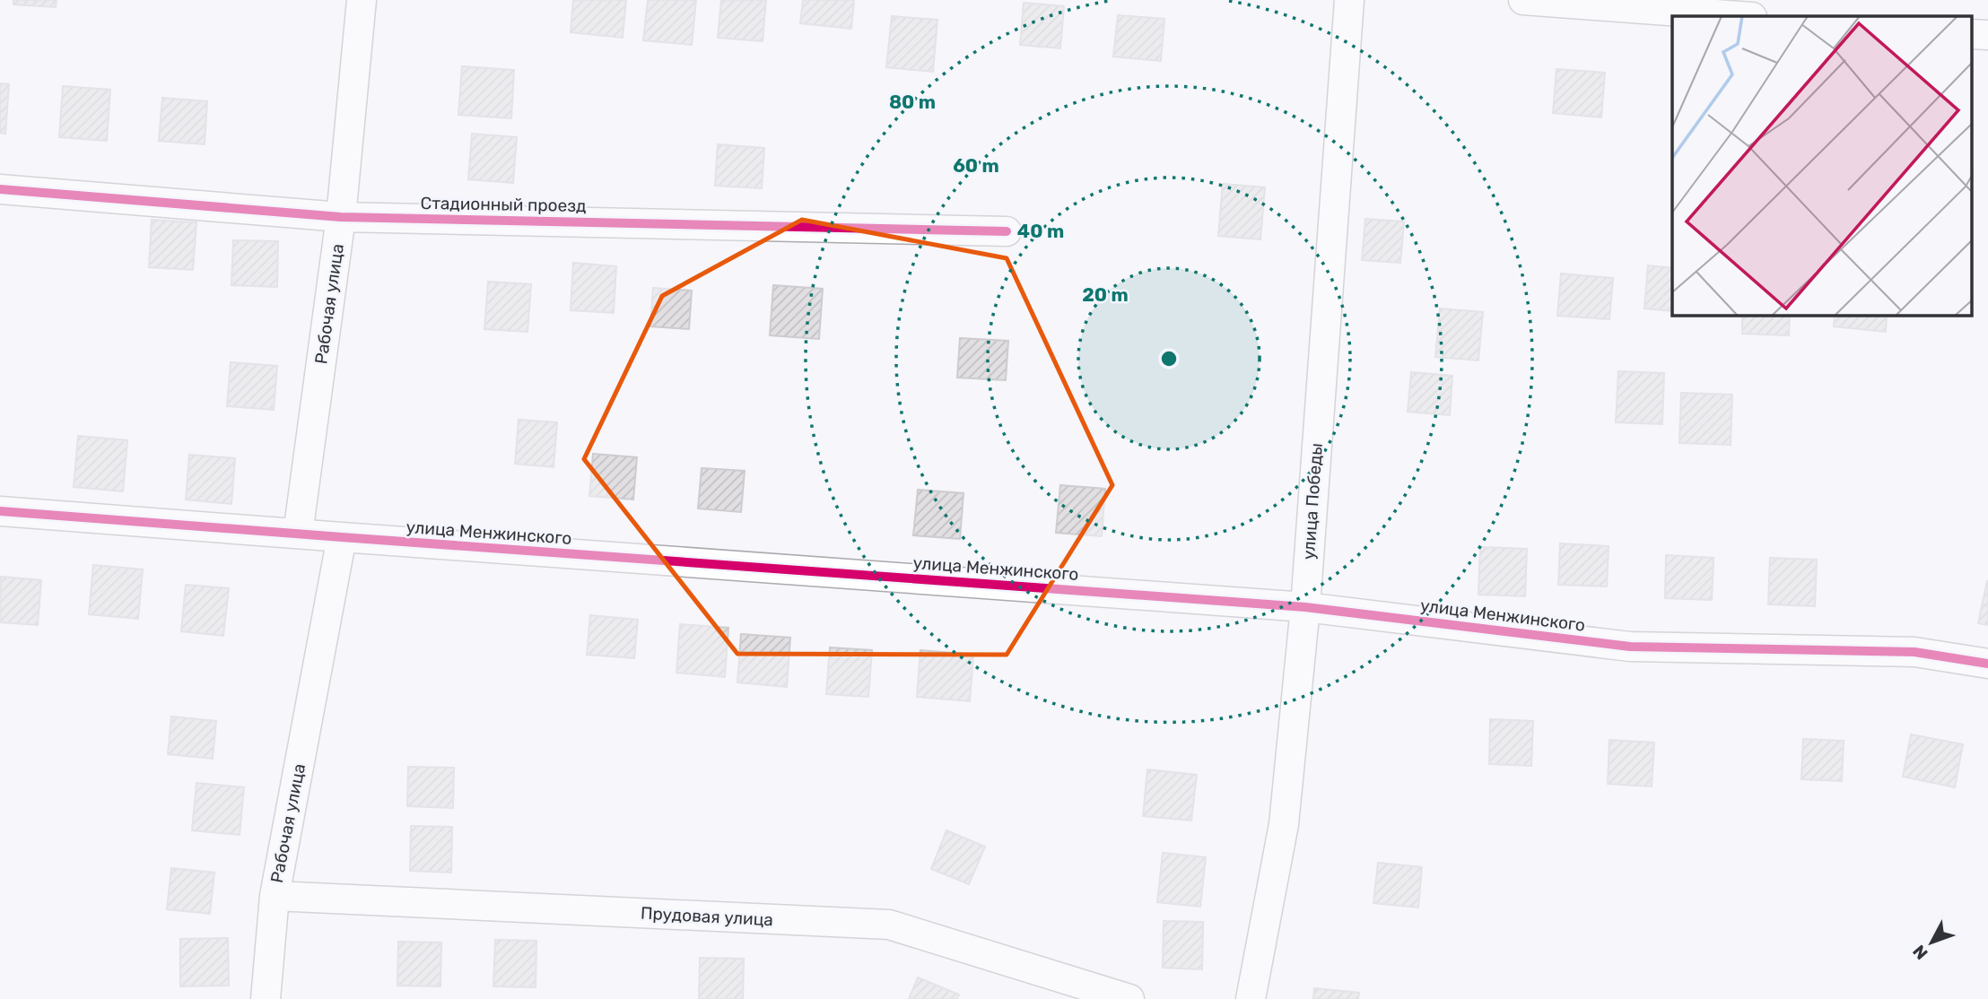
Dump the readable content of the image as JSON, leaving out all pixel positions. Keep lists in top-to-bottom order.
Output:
{
  "streets": {
    "street": [
      "Стадионный проезд",
      "Рабочая улица",
      "улица Победы",
      "улица Менжинского",
      "Прудовая улица"
    ]
  },
  "crossings": [
    ["Стадионный проезд", "Рабочая улица"],
    ["Рабочая улица", "улица Менжинского"],
    ["Рабочая улица", "Прудовая улица"],
    ["улица Победы", "улица Менжинского"]
  ],
  "north": "bottom left",
  "rings": [
    "80 m",
    "60 m",
    "40 m",
    "20 m"
  ]
}
